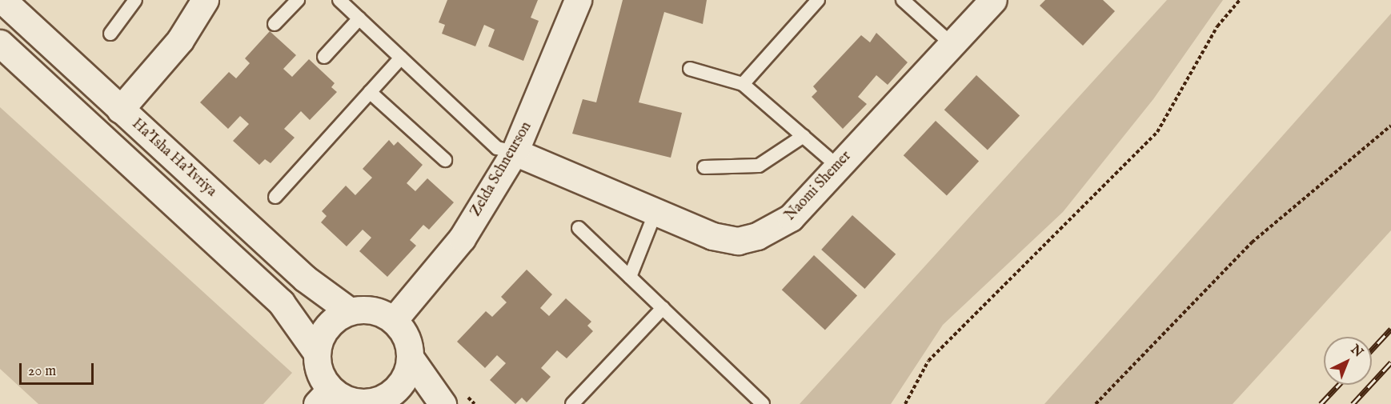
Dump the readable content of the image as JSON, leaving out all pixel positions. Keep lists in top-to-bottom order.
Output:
{
  "streets": {
    "street": ["Ha'Isha Ha'Ivriya", "Zelda Schneurson", "Naomi Shemer"]
  },
  "crossings": [
    ["Ha'Isha Ha'Ivriya", "Zelda Schneurson"],
    ["Zelda Schneurson", "Naomi Shemer"]
  ],
  "scale_bar": "20 m",
  "north": "top right"
}
